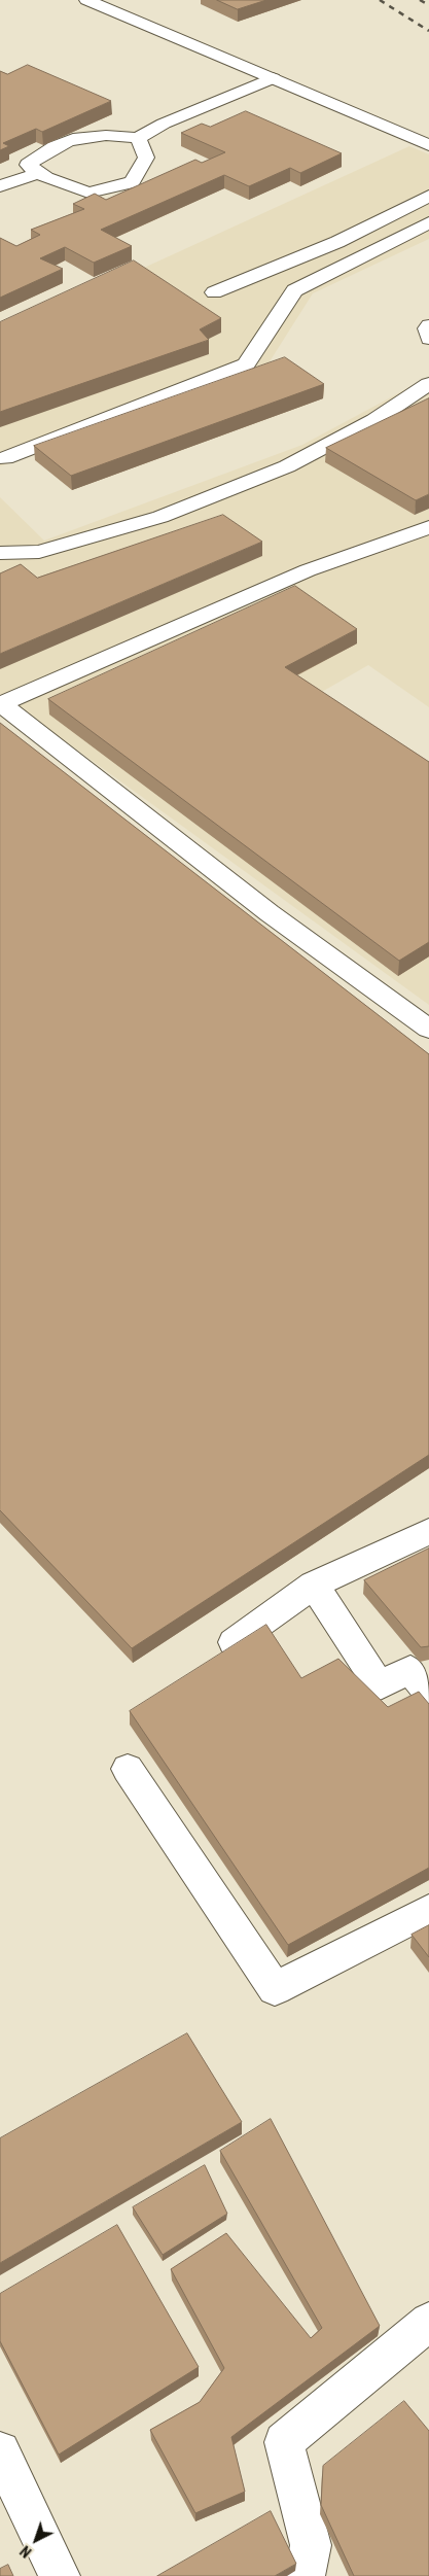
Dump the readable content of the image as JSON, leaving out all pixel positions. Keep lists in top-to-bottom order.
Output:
{
  "north": "bottom left"
}
